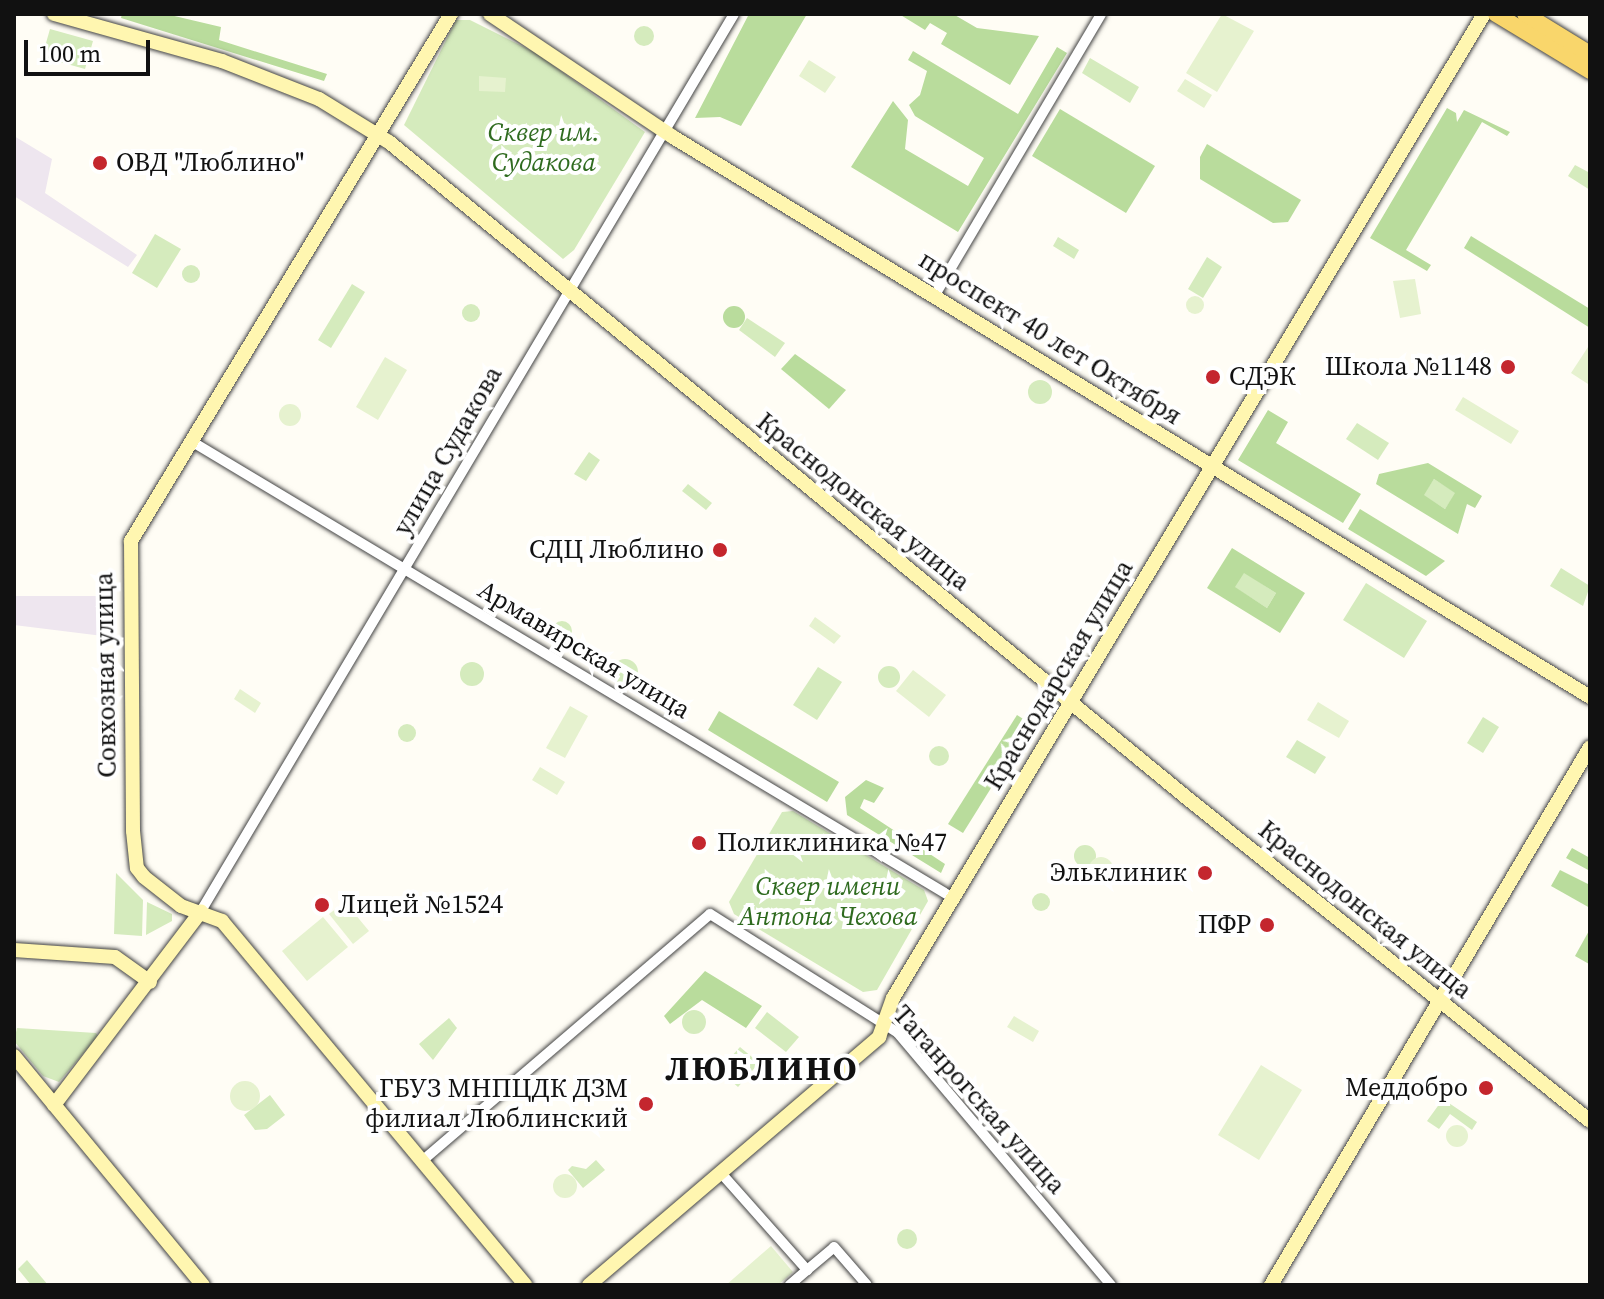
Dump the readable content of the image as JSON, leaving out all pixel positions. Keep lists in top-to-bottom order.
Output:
{
  "streets": {
    "street": [
      "проспект 40 лет Октября",
      "улица Судакова",
      "Краснодонская улица",
      "Армавирская улица",
      "Совхозная улица",
      "Краснодарская улица",
      "Таганрогская улица"
    ]
  },
  "crossings": [
    ["проспект 40 лет Октября", "улица Судакова"],
    ["проспект 40 лет Октября", "Краснодарская улица"],
    ["улица Судакова", "Краснодонская улица"],
    ["улица Судакова", "Армавирская улица"],
    ["улица Судакова", "Совхозная улица"],
    ["Краснодонская улица", "Совхозная улица"],
    ["Краснодонская улица", "Краснодарская улица"],
    ["Армавирская улица", "Совхозная улица"],
    ["Армавирская улица", "Краснодарская улица"],
    ["Совхозная улица", "Таганрогская улица"],
    ["Краснодарская улица", "Таганрогская улица"]
  ],
  "districts": ["ЛЮБЛИНО"],
  "parks": ["Сквер им. Судакова", "Сквер имени Антона Чехова"],
  "places": [
    "ОВД \"Люблино\"",
    "Школа №1148",
    "СДЭК",
    "СДЦ Люблино",
    "Поликлиника №47",
    "Эльклиник",
    "Лицей №1524",
    "ПФР",
    "Меддобро",
    "ГБУЗ МНПЦДК ДЗМ филиал Люблинский"
  ],
  "scale_bar": "100 m"
}
